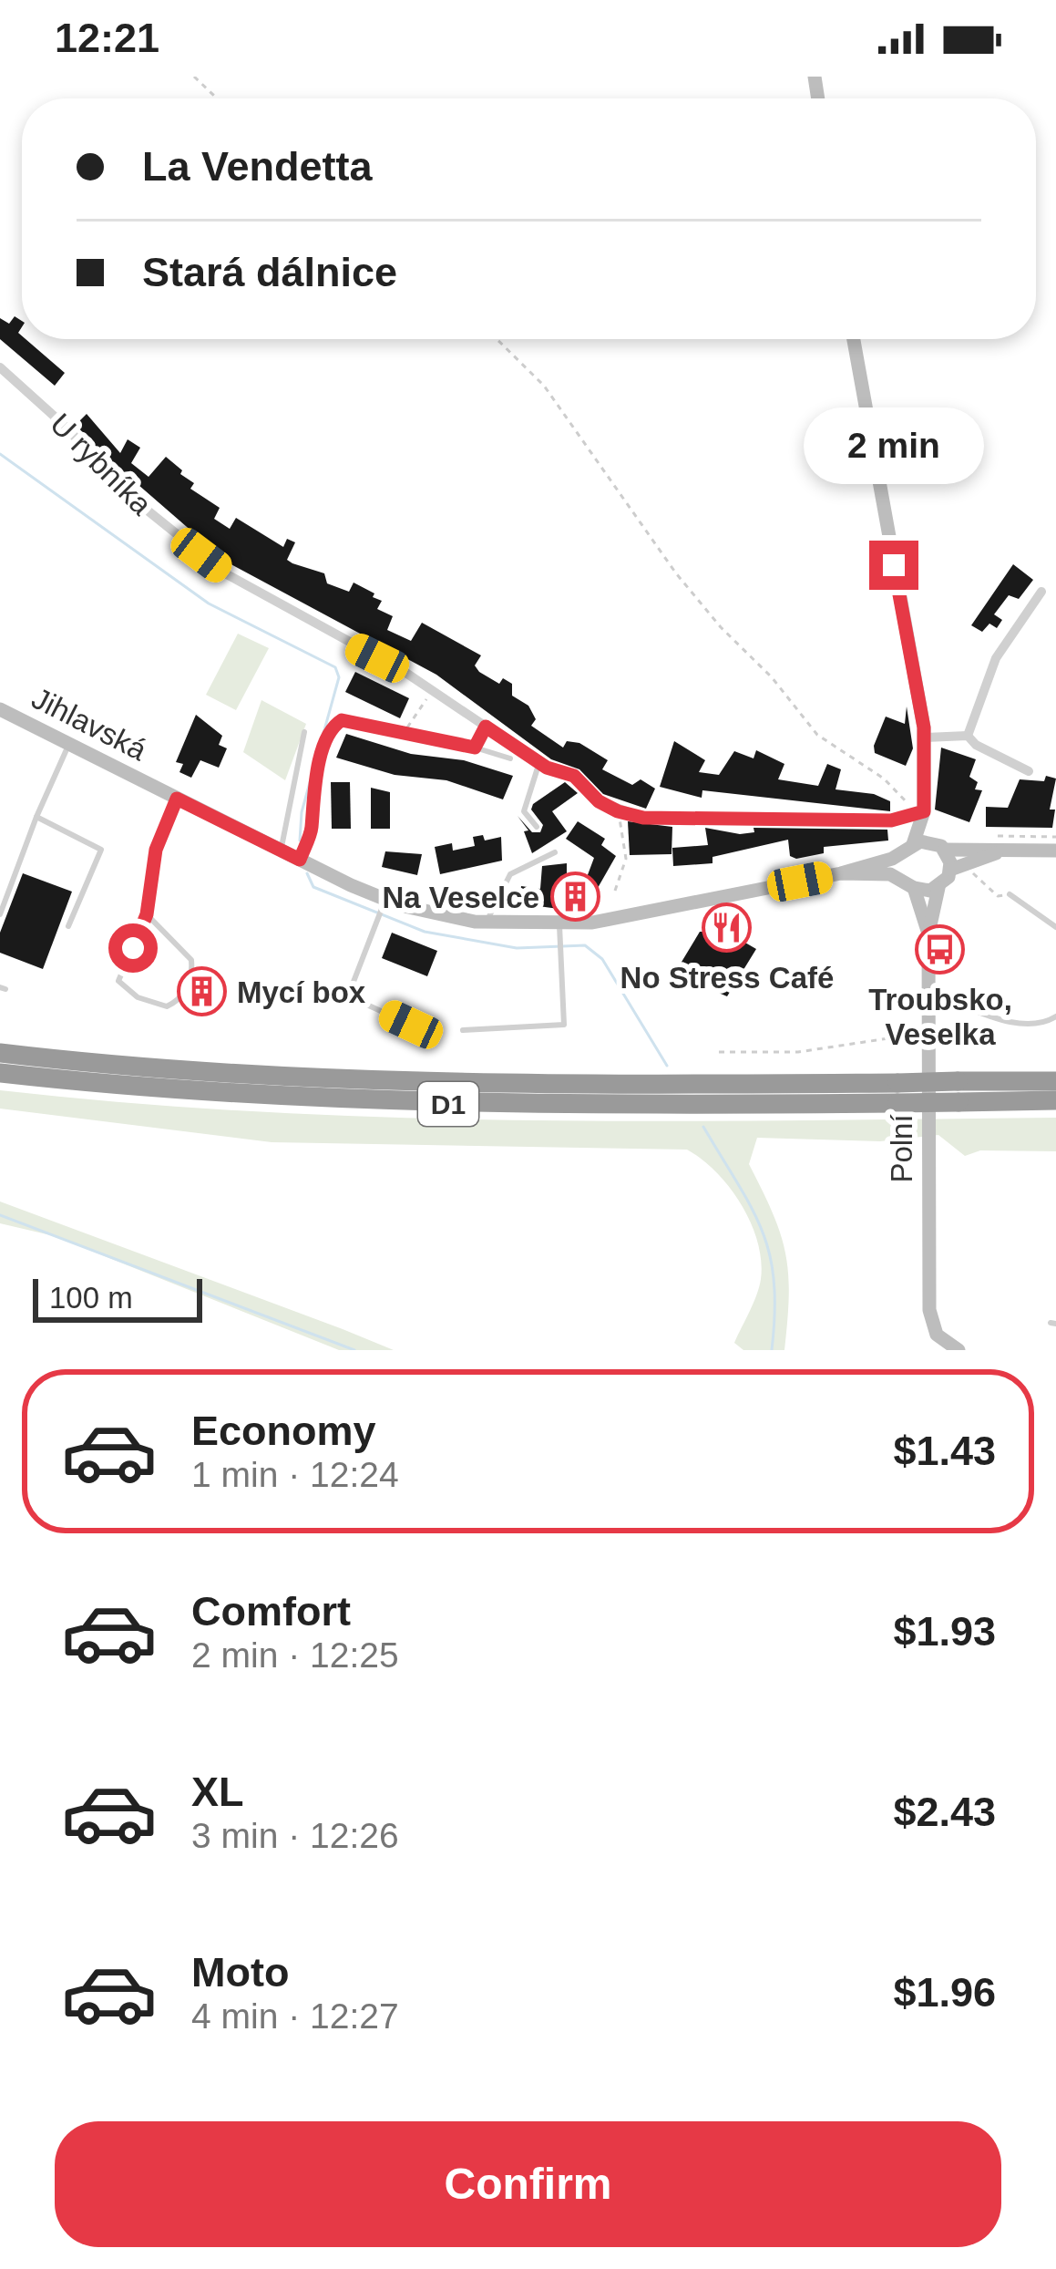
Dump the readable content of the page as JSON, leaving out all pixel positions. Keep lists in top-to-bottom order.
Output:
{
  "streets": {
    "highway": ["D1"],
    "main road": ["Jihlavská", "Polní"],
    "street": ["U rybníka"]
  },
  "crossings": [
    ["Jihlavská", "Polní"]
  ],
  "places": {
    "building": ["Na Veselce", "Mycí box"],
    "restaurant": ["No Stress Café"],
    "bus stop": ["Troubsko, Veselka"]
  },
  "scale_bar": "100 m",
  "page": {
    "status": "12:21",
    "banner": ["La Vendetta", "Stará dálnice"],
    "bubble": "2 min",
    "scale": "100 m",
    "list": [
      {
        "name": "Economy",
        "note": "1 min · 12:24",
        "value": "$1.43"
      },
      {
        "name": "Comfort",
        "note": "2 min · 12:25",
        "value": "$1.93"
      },
      {
        "name": "XL",
        "note": "3 min · 12:26",
        "value": "$2.43"
      },
      {
        "name": "Moto",
        "note": "4 min · 12:27",
        "value": "$1.96"
      }
    ],
    "buttons": "Confirm"
  }
}
